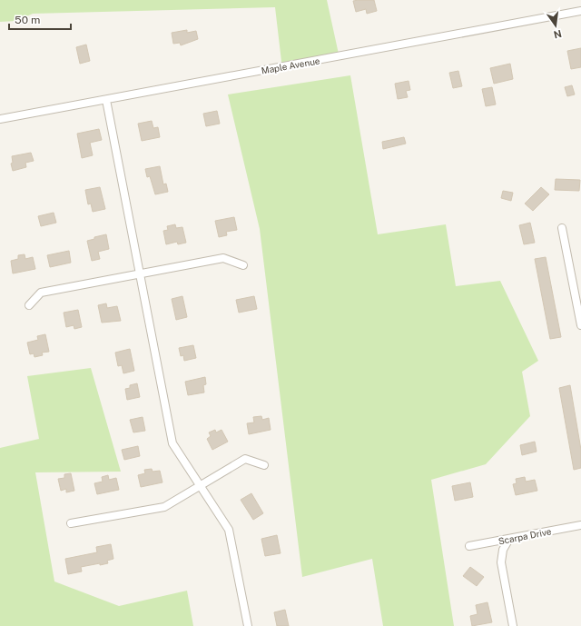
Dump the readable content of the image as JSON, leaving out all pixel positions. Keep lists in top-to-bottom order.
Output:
{
  "streets": {
    "street": ["Maple Avenue", "Scarpa Drive"]
  },
  "scale_bar": "50 m",
  "north": "bottom"
}
